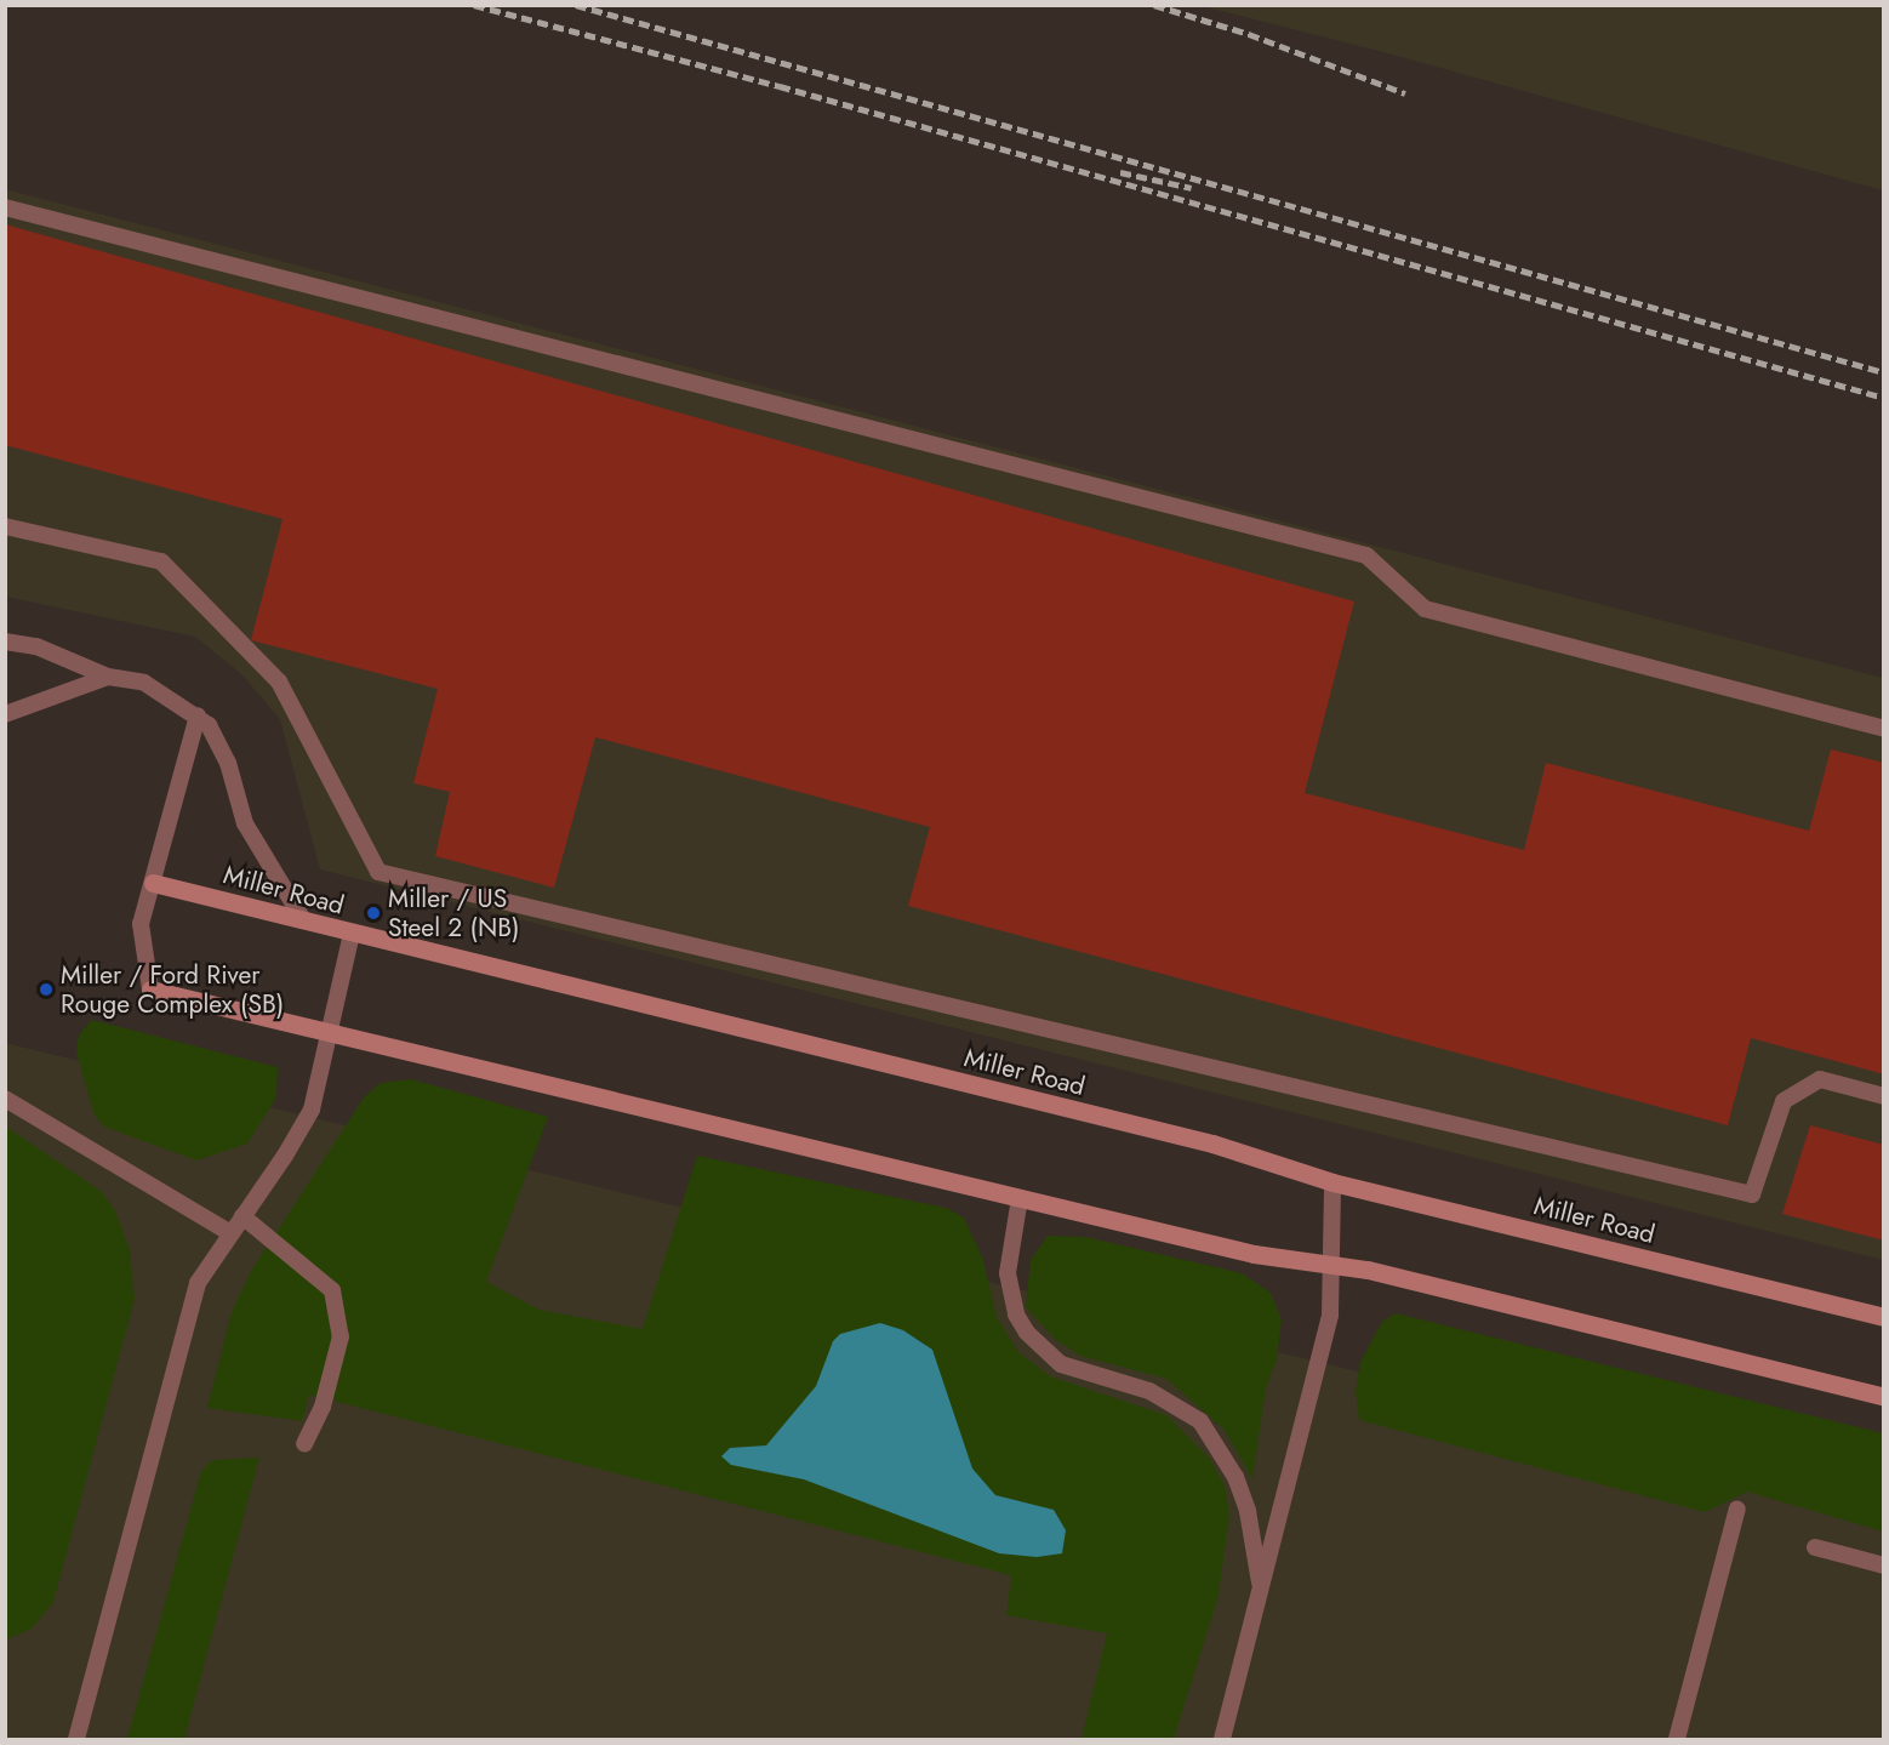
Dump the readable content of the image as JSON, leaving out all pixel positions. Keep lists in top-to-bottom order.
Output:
{
  "streets": {
    "main road": ["Miller Road"]
  },
  "places": ["Miller / US Steel 2 (NB)", "Miller / Ford River Rouge Complex (SB)"]
}
